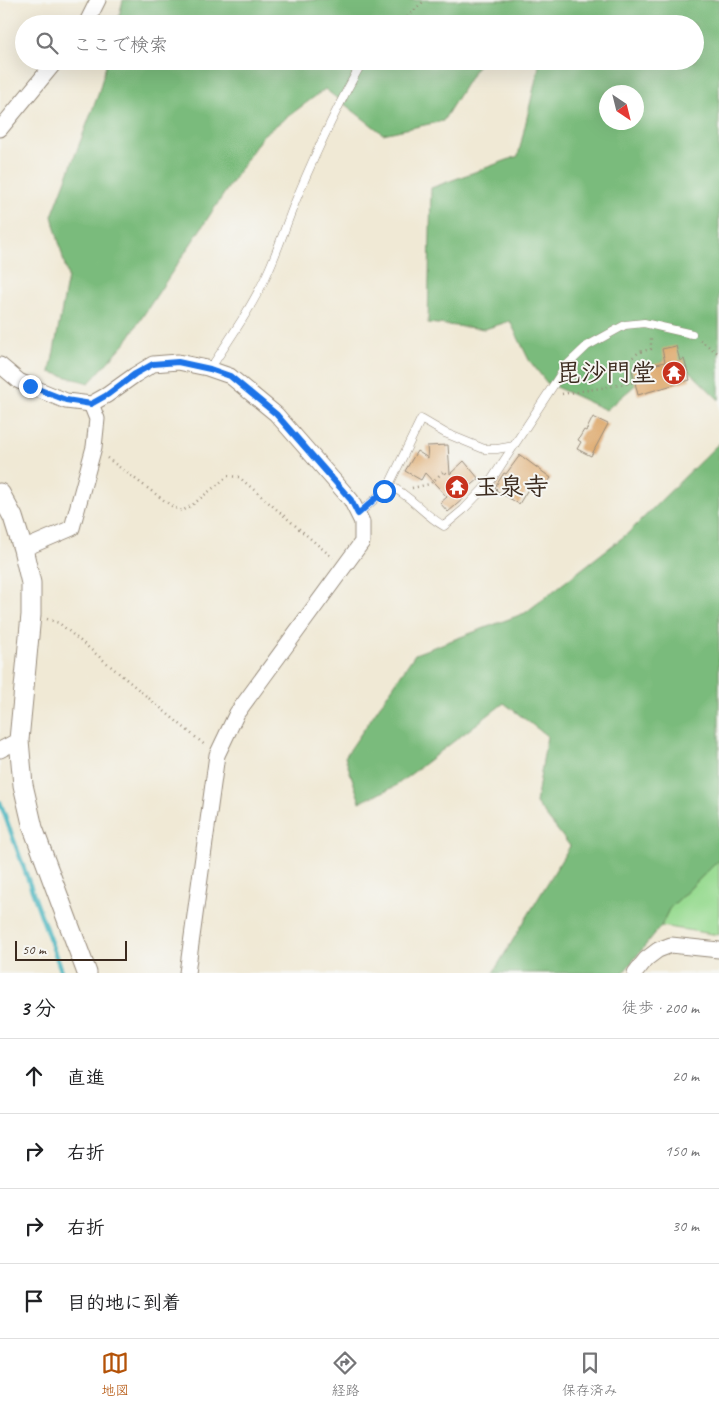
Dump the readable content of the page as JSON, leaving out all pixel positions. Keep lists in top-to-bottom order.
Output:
{
  "places": {
    "temple": ["毘沙門堂", "玉泉寺"]
  },
  "scale_bar": "50 m",
  "north": "bottom right",
  "page": {
    "search": "ここで検索",
    "scale": "50 m",
    "heading": ["3 分", "徒歩 · 200 m"],
    "list": [
      ["直進", "20 m"],
      ["右折", "150 m"],
      ["右折", "30 m"],
      "目的地に到着"
    ],
    "nav": ["地図", "経路", "保存済み"]
  }
}
